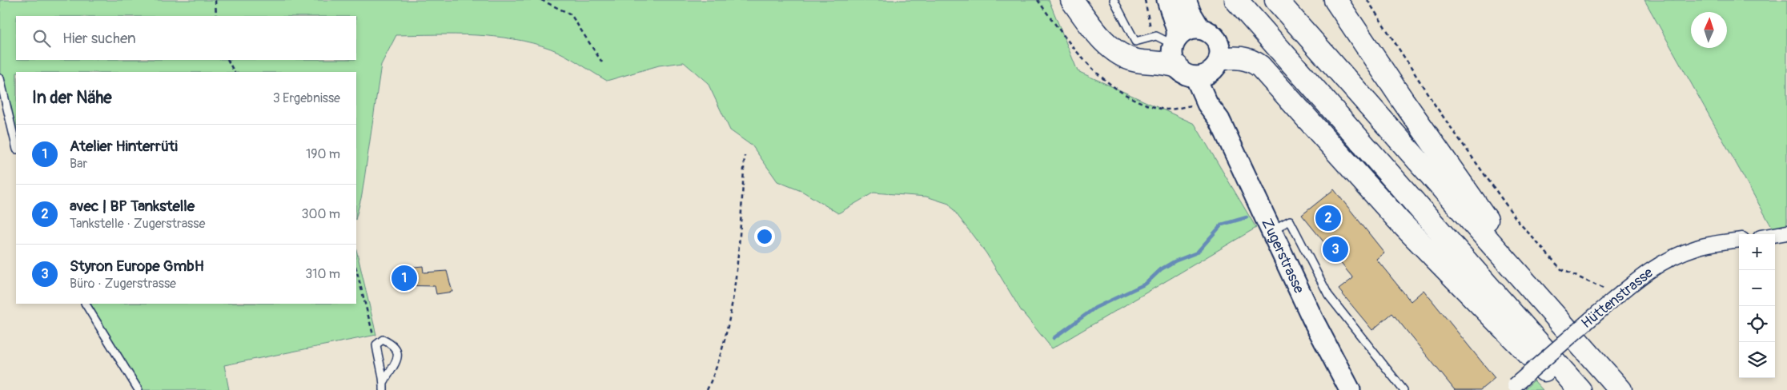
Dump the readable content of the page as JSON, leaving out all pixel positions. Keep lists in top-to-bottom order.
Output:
{
  "streets": {
    "main road": ["Zugerstrasse"],
    "street": ["Hüttenstrasse"]
  },
  "north": "top",
  "page": {
    "search": "Hier suchen",
    "heading": ["In der Nähe", "3 Ergebnisse"],
    "list": [
      {
        "mark": "1",
        "name": "Atelier Hinterrüti",
        "note": "Bar",
        "value": "190 m"
      },
      {
        "mark": "2",
        "name": "avec | BP Tankstelle",
        "note": "Tankstelle · Zugerstrasse",
        "value": "300 m"
      },
      {
        "mark": "3",
        "name": "Styron Europe GmbH",
        "note": "Büro · Zugerstrasse",
        "value": "310 m"
      }
    ],
    "pins": ["2", "3", "1"],
    "map_buttons": ["+", "−"]
  }
}
